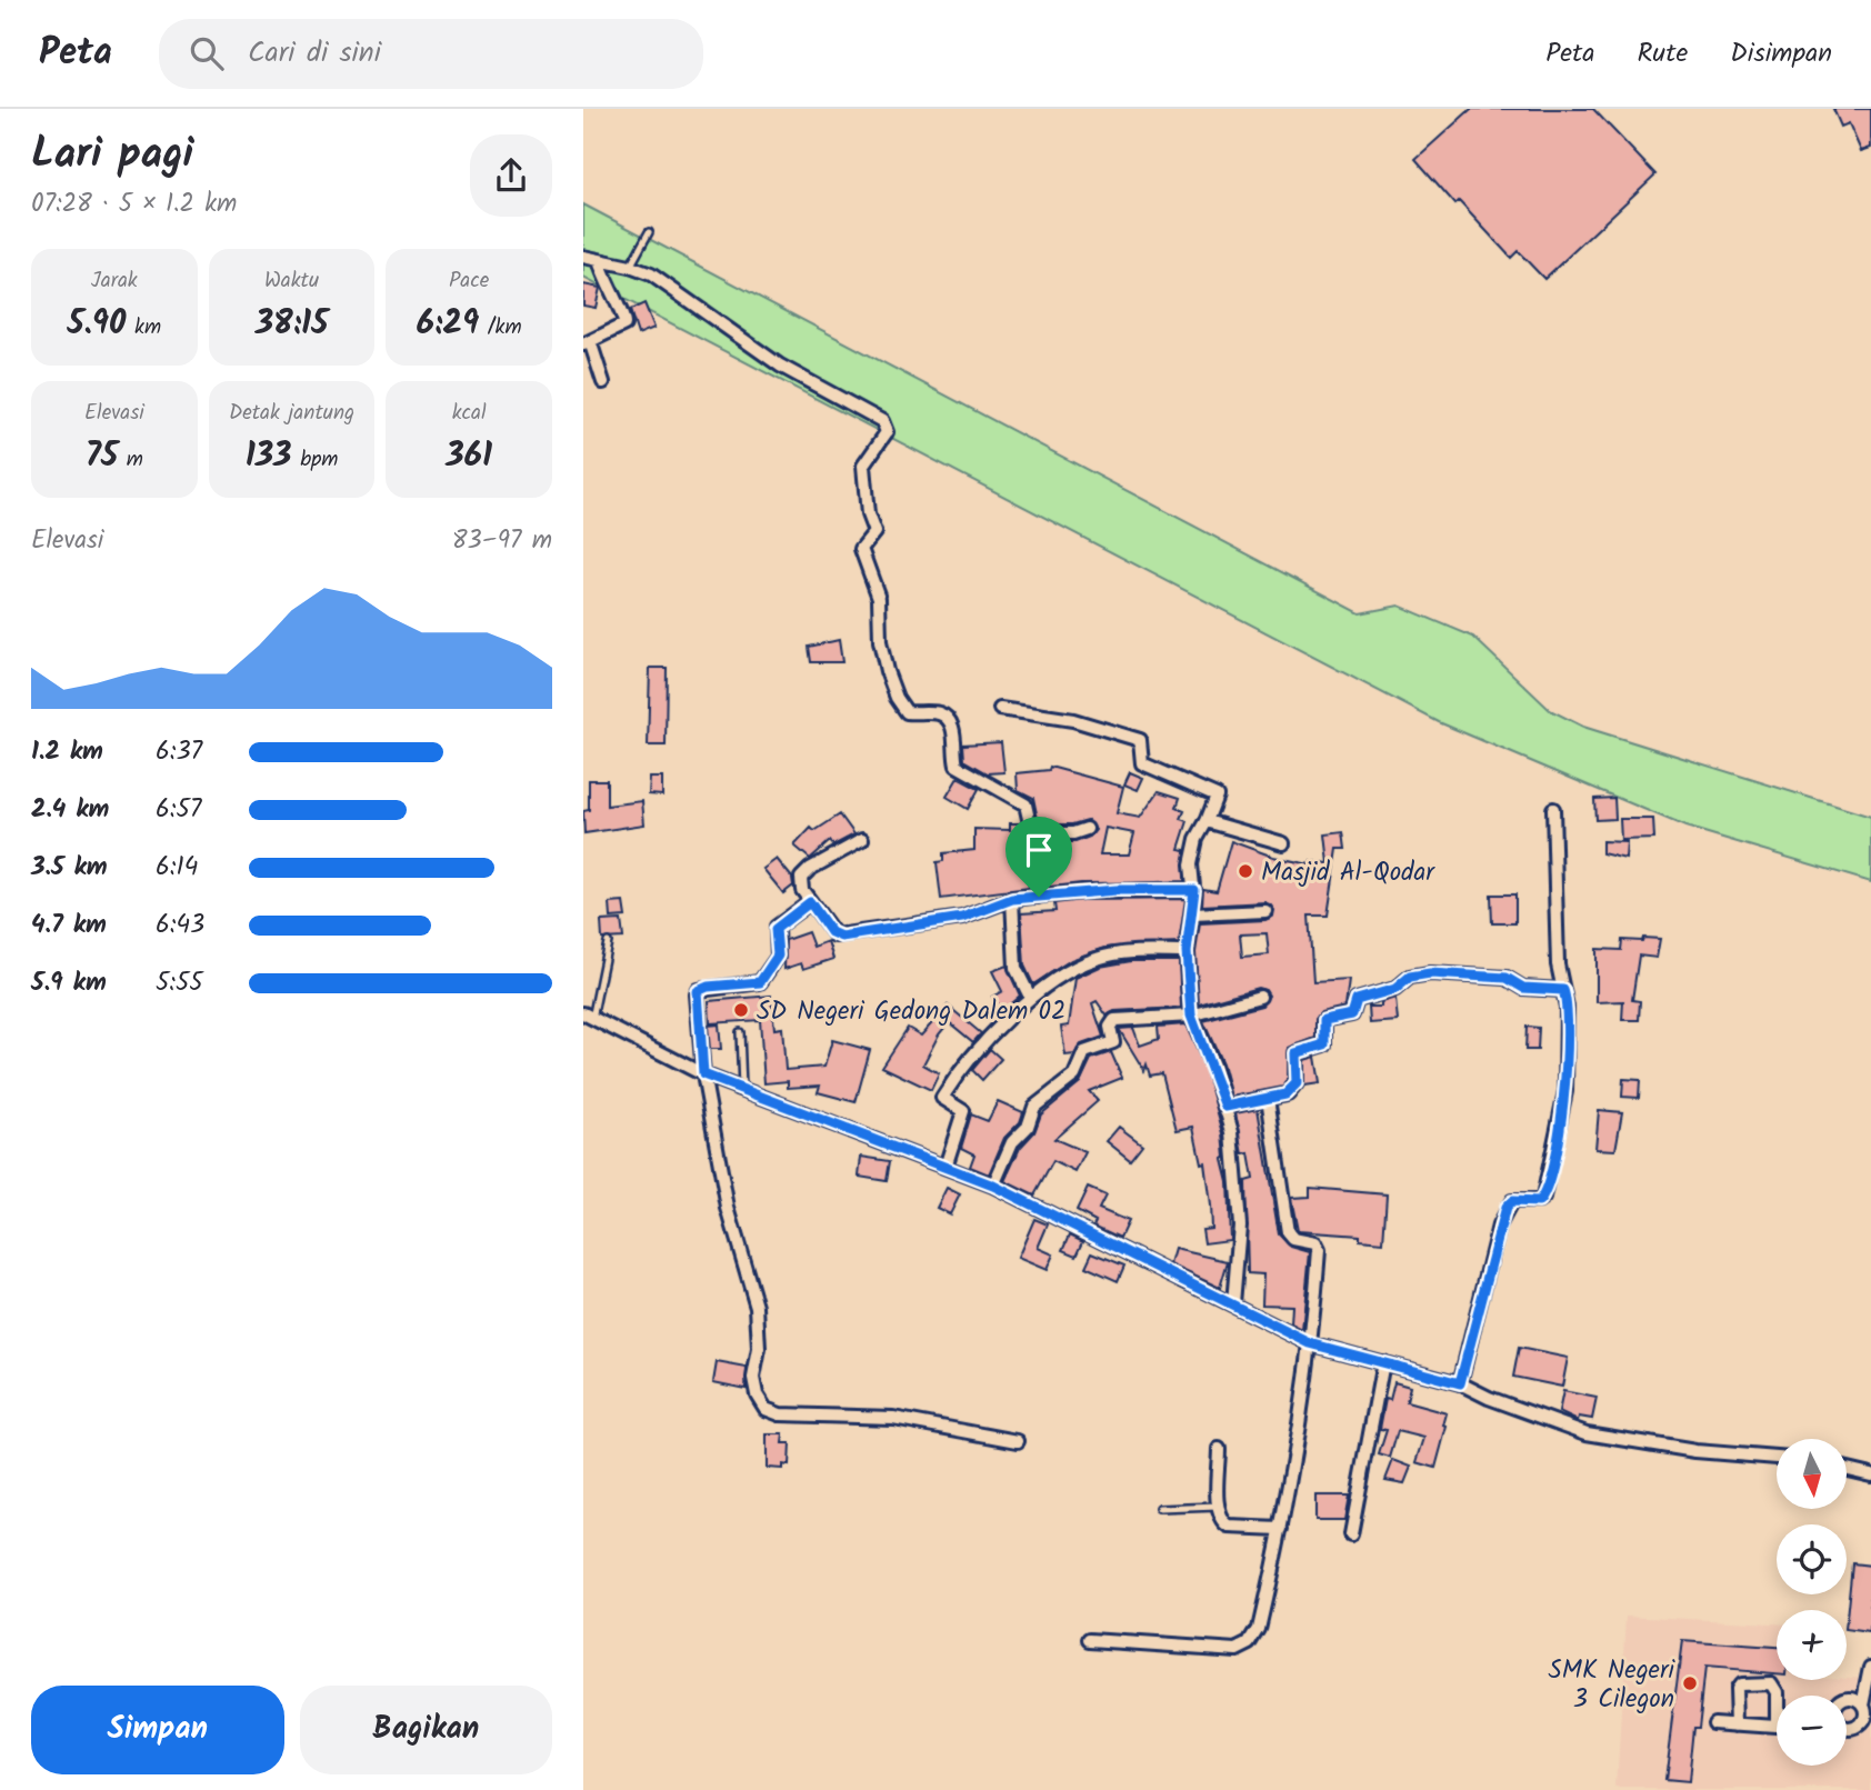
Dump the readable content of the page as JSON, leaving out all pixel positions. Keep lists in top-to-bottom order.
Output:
{
  "places": ["Masjid Al-Qodar", "SD Negeri Gedong Dalem 02", "SMK Negeri 3 Cilegon"],
  "north": "bottom",
  "page": {
    "header": "Peta",
    "search": "Cari di sini",
    "nav": ["Peta", "Rute", "Disimpan"],
    "heading": ["Lari pagi", "07:28 · 5 × 1.2 km"],
    "stats": [
      ["Jarak", "5.90 km"],
      ["Waktu", "38:15"],
      ["Pace", "6:29 /km"],
      ["Elevasi", "75 m"],
      ["Detak jantung", "133 bpm"],
      ["kcal", "361"]
    ],
    "chart": ["Elevasi", "83–97 m"],
    "list": [
      {
        "name": "1.2 km",
        "note": "6:37"
      },
      {
        "name": "2.4 km",
        "note": "6:57"
      },
      {
        "name": "3.5 km",
        "note": "6:14"
      },
      {
        "name": "4.7 km",
        "note": "6:43"
      },
      {
        "name": "5.9 km",
        "note": "5:55"
      }
    ],
    "map_buttons": ["+", "−"],
    "buttons": ["Simpan", "Bagikan"]
  }
}
